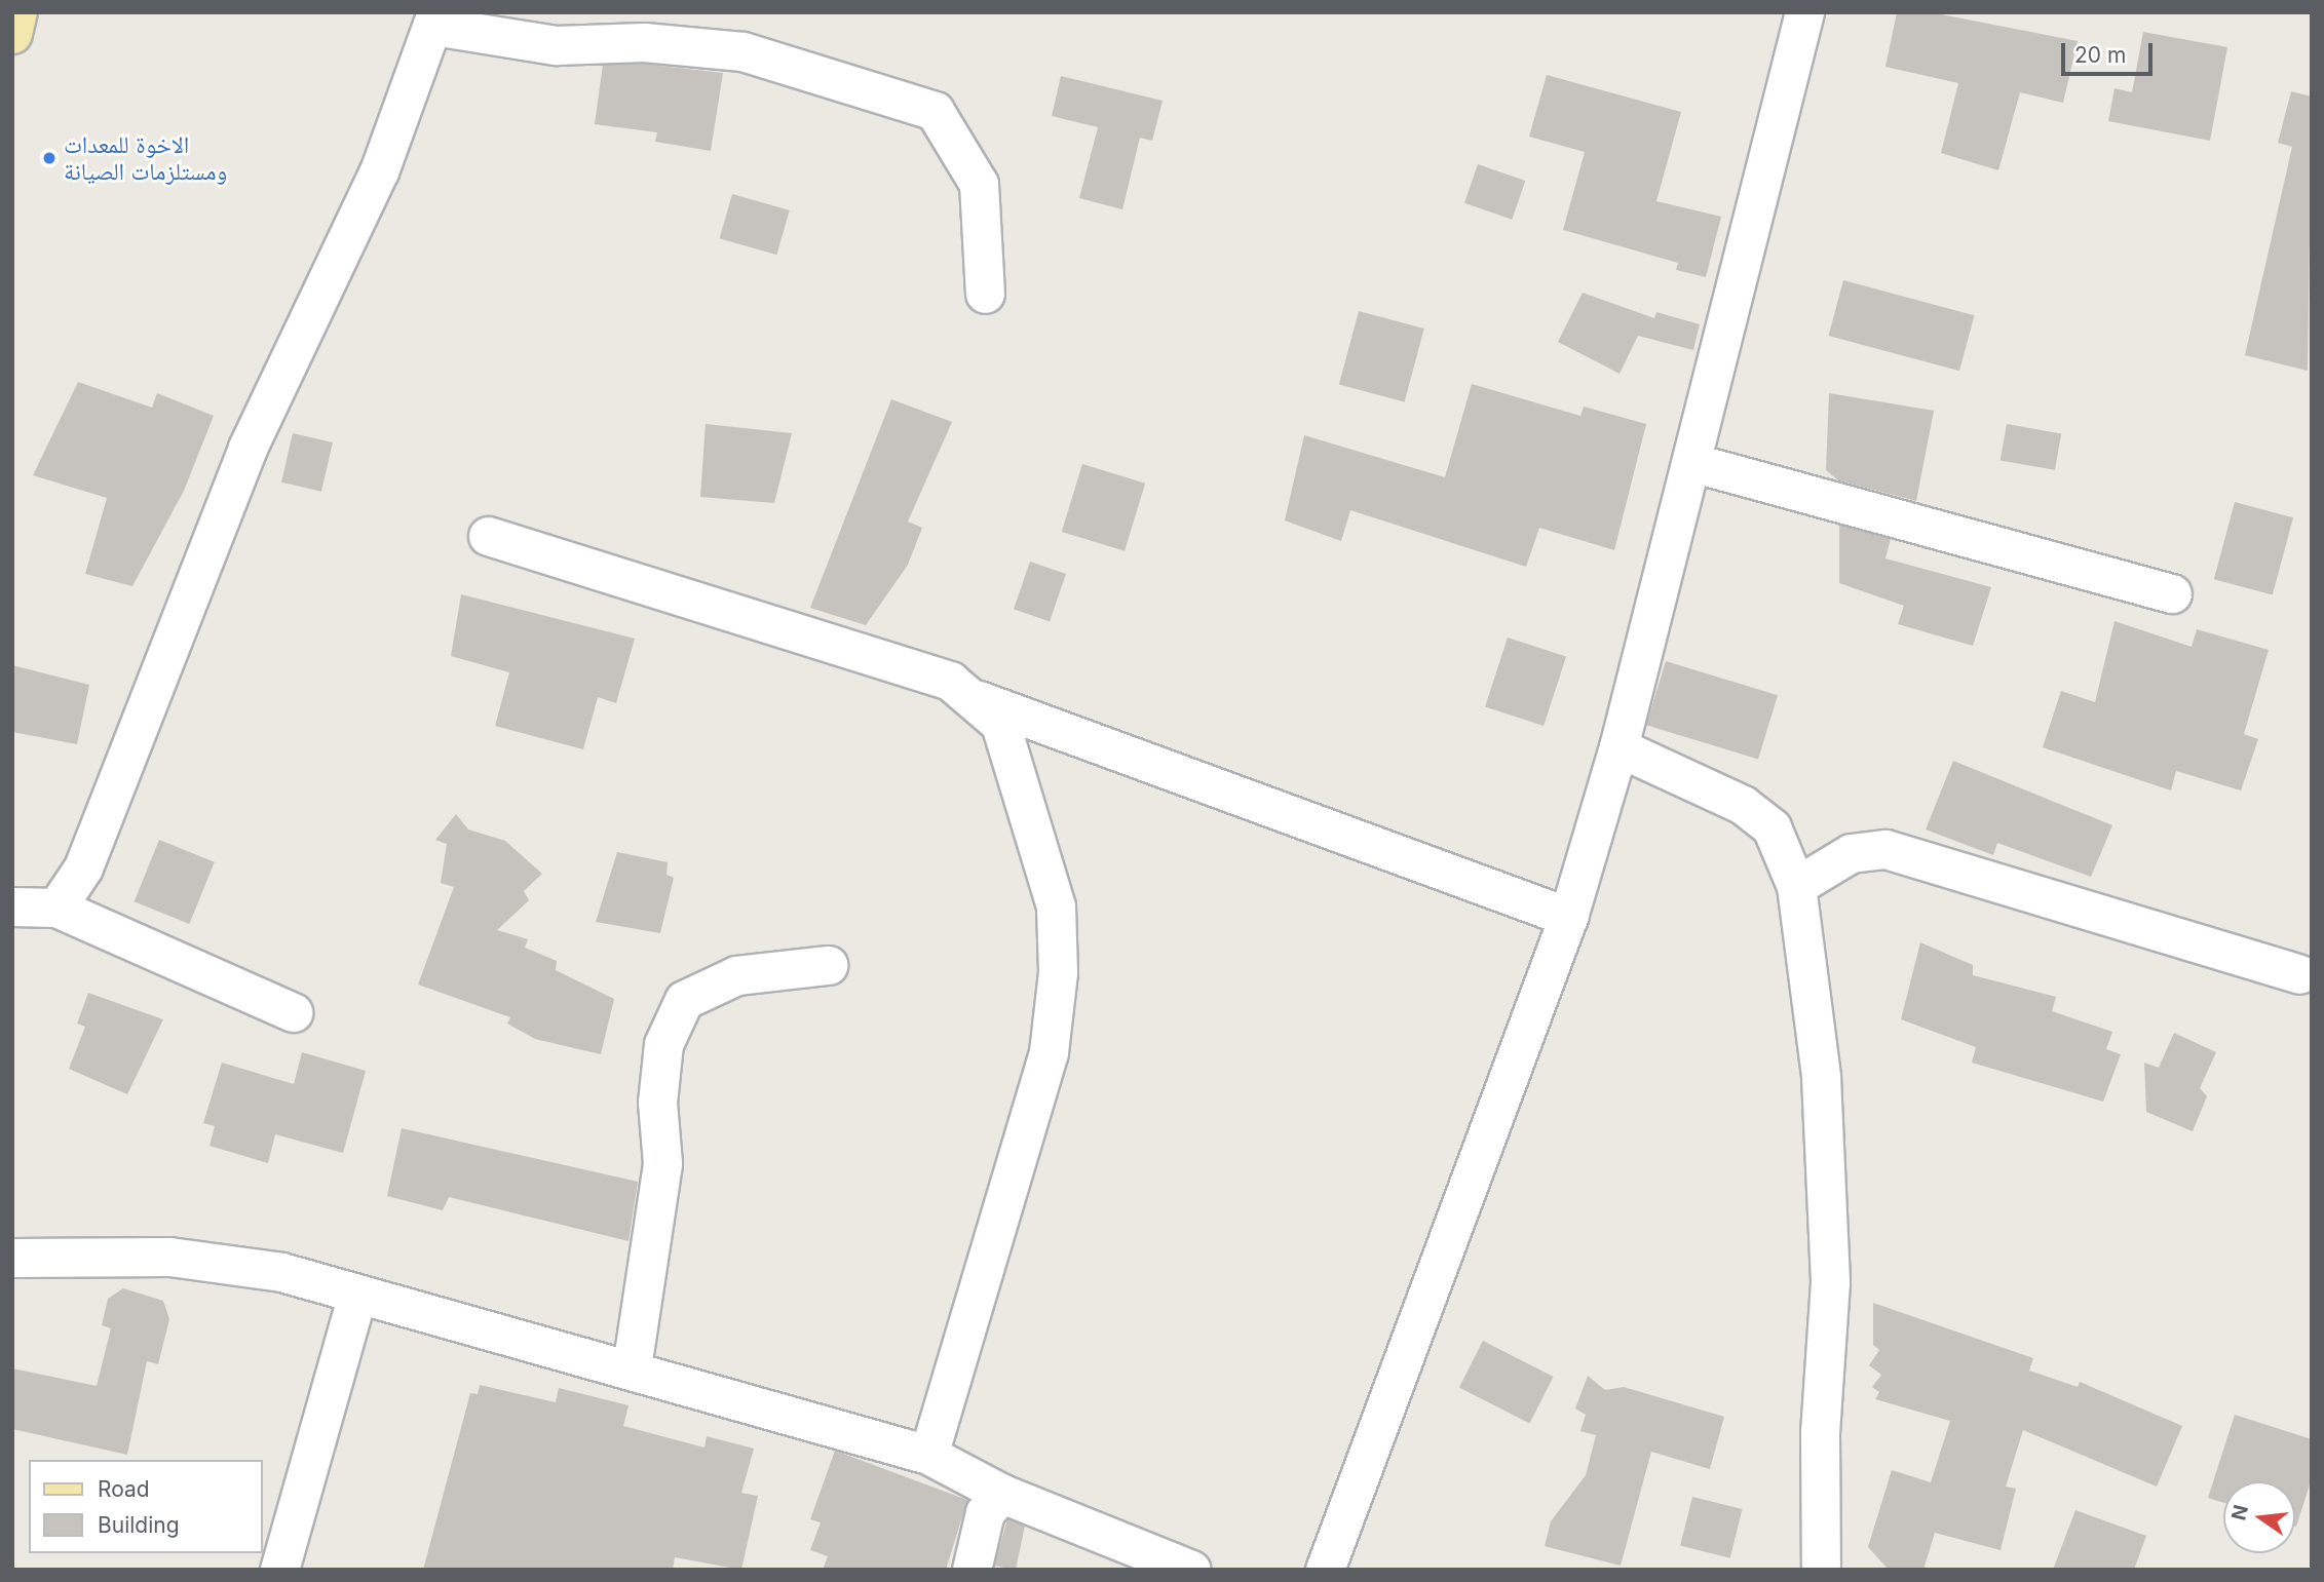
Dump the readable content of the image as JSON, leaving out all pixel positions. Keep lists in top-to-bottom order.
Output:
{
  "places": ["الاخوة للمعدات ومستلزمات الصيانة"],
  "legend": ["Road", "Building"],
  "scale_bar": "20 m",
  "north": "left"
}
